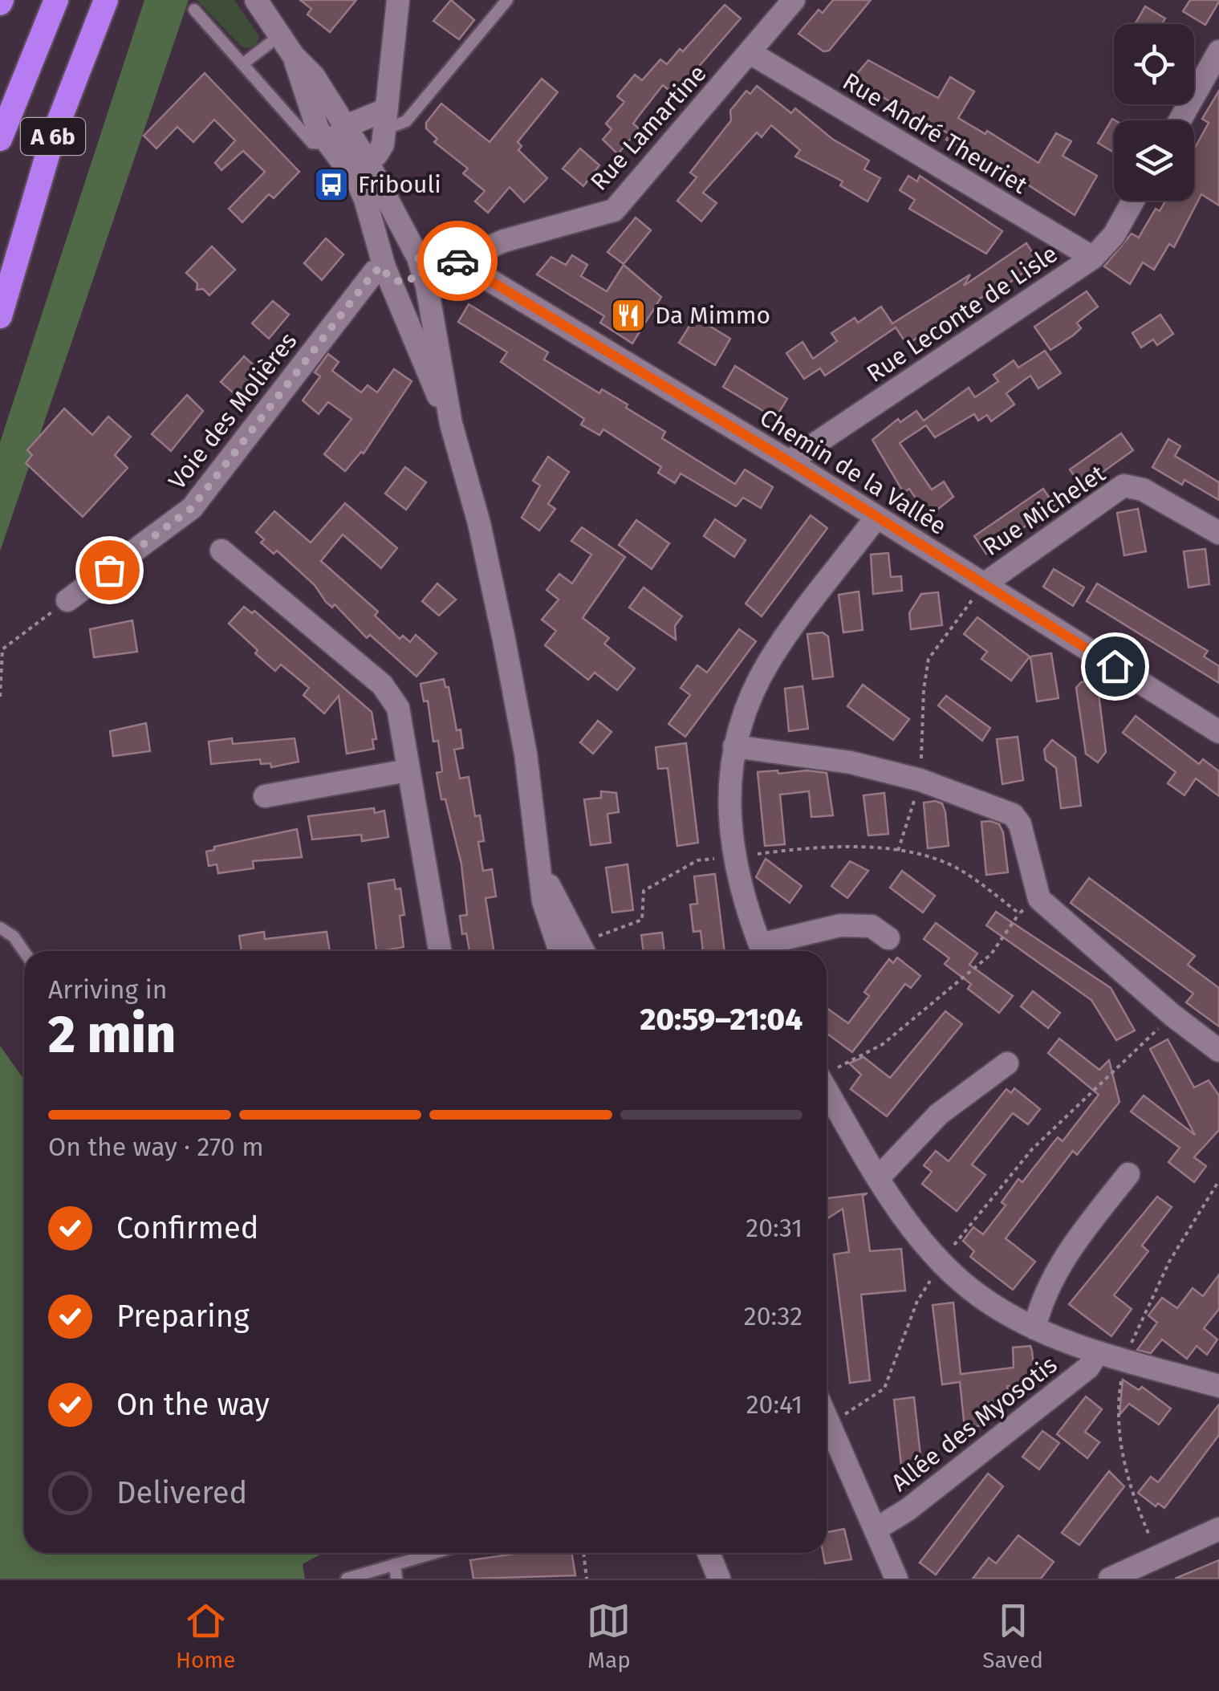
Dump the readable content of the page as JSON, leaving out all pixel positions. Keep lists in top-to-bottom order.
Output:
{
  "streets": {
    "highway": ["A 6b"],
    "street": [
      "Rue Lamartine",
      "Rue André Theuriet",
      "Rue Leconte de Lisle",
      "Voie des Molières",
      "Chemin de la Vallée",
      "Rue Michelet",
      "Allée des Myosotis"
    ]
  },
  "crossings": [
    ["Rue Lamartine", "Rue André Theuriet"],
    ["Rue Lamartine", "Voie des Molières"],
    ["Rue Lamartine", "Chemin de la Vallée"],
    ["Rue André Theuriet", "Rue Leconte de Lisle"],
    ["Rue Leconte de Lisle", "Chemin de la Vallée"],
    ["Chemin de la Vallée", "Rue Michelet"]
  ],
  "places": {
    "bus stop": ["Fribouli"],
    "restaurant": ["Da Mimmo"]
  },
  "page": {
    "heading": ["2 min", "Arriving in", "20:59–21:04"],
    "bar": "On the way · 270 m",
    "list": [
      ["Confirmed", "20:31"],
      ["Preparing", "20:32"],
      ["On the way", "20:41"],
      "Delivered"
    ],
    "tabs": ["Home", "Map", "Saved"]
  }
}
